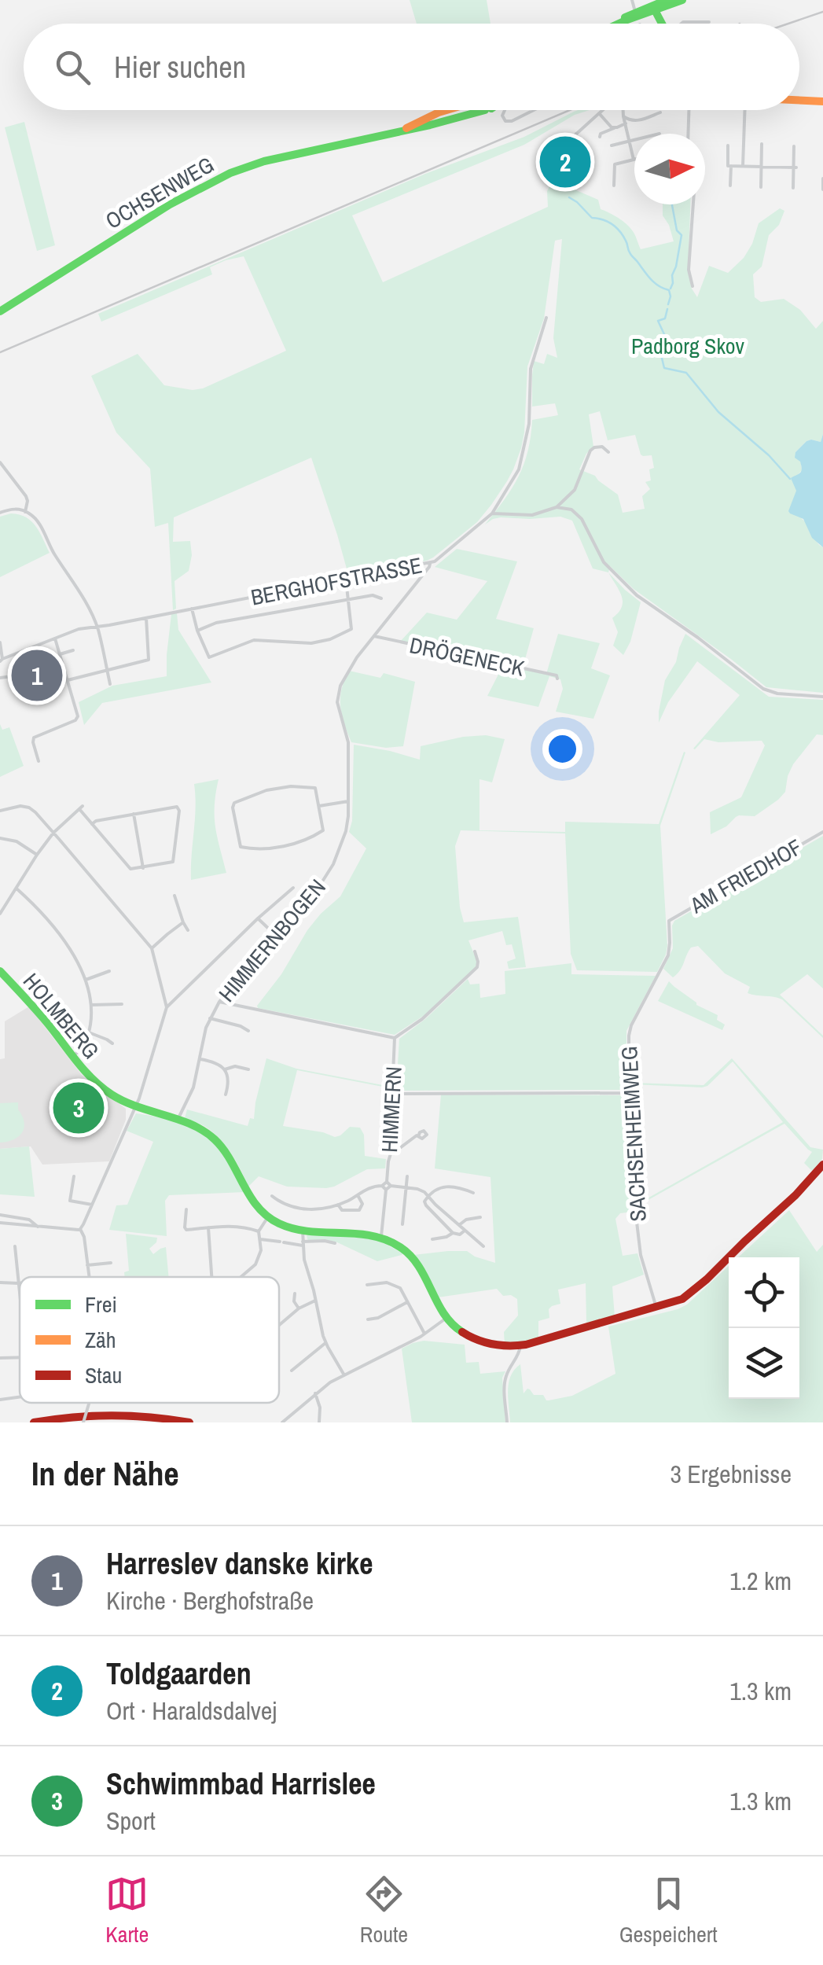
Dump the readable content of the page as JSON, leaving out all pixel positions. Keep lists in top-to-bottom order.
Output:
{
  "streets": {
    "main road": ["OCHSENWEG", "HOLMBERG"],
    "street": [
      "BERGHOFSTRASSE",
      "DRÖGENECK",
      "AM FRIEDHOF",
      "HIMMERNBOGEN",
      "HIMMERN",
      "SACHSENHEIMWEG"
    ]
  },
  "crossings": [
    ["BERGHOFSTRASSE", "HIMMERNBOGEN"],
    ["DRÖGENECK", "HIMMERNBOGEN"],
    ["AM FRIEDHOF", "SACHSENHEIMWEG"],
    ["HIMMERNBOGEN", "HOLMBERG"]
  ],
  "parks": ["Padborg Skov"],
  "legend": ["Frei", "Zäh", "Stau"],
  "north": "right",
  "page": {
    "search": "Hier suchen",
    "pins": ["2", "1", "3"],
    "heading": ["In der Nähe", "3 Ergebnisse"],
    "list": [
      {
        "mark": "1",
        "name": "Harreslev danske kirke",
        "note": "Kirche · Berghofstraße",
        "value": "1.2 km"
      },
      {
        "mark": "2",
        "name": "Toldgaarden",
        "note": "Ort · Haraldsdalvej",
        "value": "1.3 km"
      },
      {
        "mark": "3",
        "name": "Schwimmbad Harrislee",
        "note": "Sport",
        "value": "1.3 km"
      }
    ],
    "nav": ["Karte", "Route", "Gespeichert"]
  }
}
